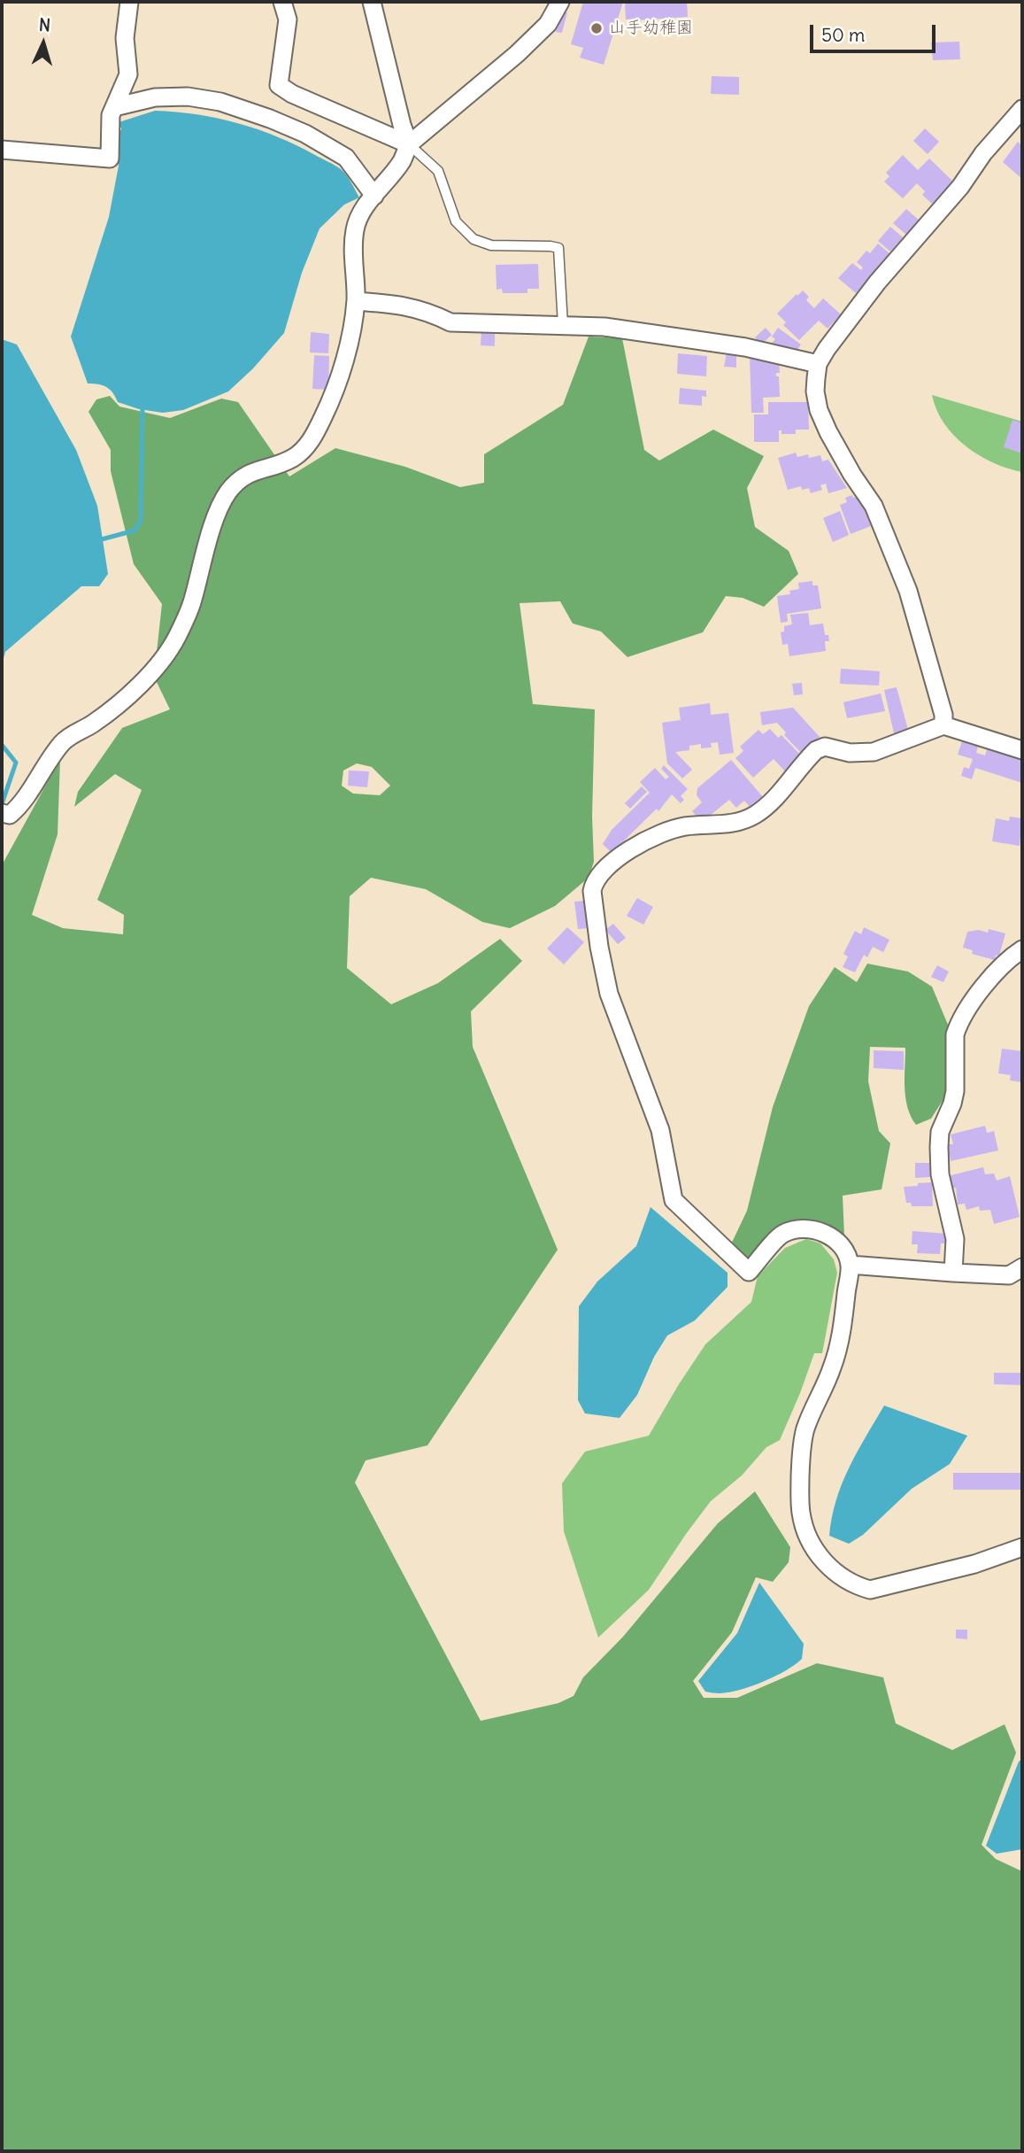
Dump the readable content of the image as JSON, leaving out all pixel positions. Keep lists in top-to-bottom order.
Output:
{
  "places": ["山手幼稚園"],
  "scale_bar": "50 m",
  "north": "top"
}
